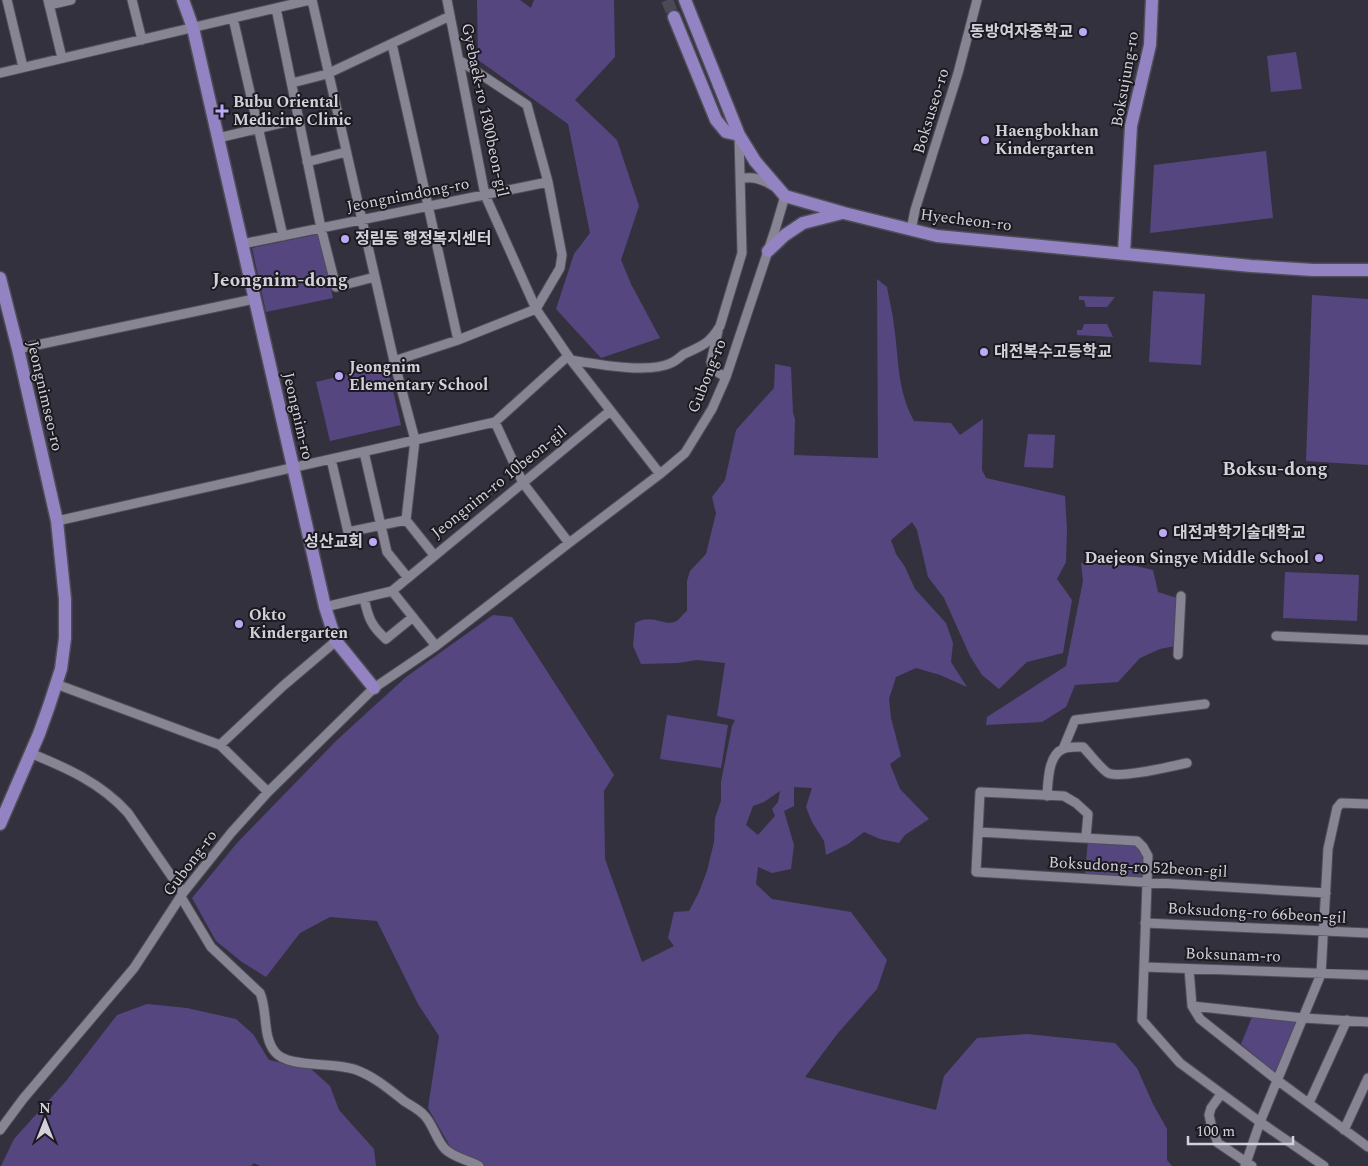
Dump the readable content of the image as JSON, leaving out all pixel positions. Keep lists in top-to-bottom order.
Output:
{
  "streets": {
    "main road": [
      "Boksujung-ro",
      "Hyecheon-ro",
      "Jeongnimseo-ro",
      "Jeongnim-ro"
    ],
    "street": [
      "Gyebaek-ro 1300beon-gil",
      "Boksuseo-ro",
      "Jeongnimdong-ro",
      "Gubong-ro",
      "Jeongnim-ro 10beon-gil",
      "Boksudong-ro 52beon-gil",
      "Boksudong-ro 66beon-gil",
      "Boksunam-ro"
    ]
  },
  "crossings": [
    ["Boksujung-ro", "Hyecheon-ro"],
    ["Gyebaek-ro 1300beon-gil", "Jeongnimdong-ro"],
    ["Gyebaek-ro 1300beon-gil", "Gubong-ro"],
    ["Gyebaek-ro 1300beon-gil", "Jeongnim-ro 10beon-gil"],
    ["Boksuseo-ro", "Hyecheon-ro"],
    ["Jeongnimdong-ro", "Jeongnim-ro"],
    ["Hyecheon-ro", "Gubong-ro"],
    ["Gubong-ro", "Jeongnim-ro"],
    ["Jeongnim-ro", "Jeongnim-ro 10beon-gil"]
  ],
  "districts": ["Jeongnim-dong", "Boksu-dong"],
  "places": {
    "other": [
      "동방여자중학교",
      "Haengbokhan Kindergarten",
      "정림동 행정복지센터",
      "대전복수고등학교",
      "Jeongnim Elementary School",
      "대전과학기술대학교",
      "성산교회",
      "Daejeon Singye Middle School",
      "Okto Kindergarten"
    ],
    "health": ["Bubu Oriental Medicine Clinic"]
  },
  "scale_bar": "100 m",
  "north": "top"
}
